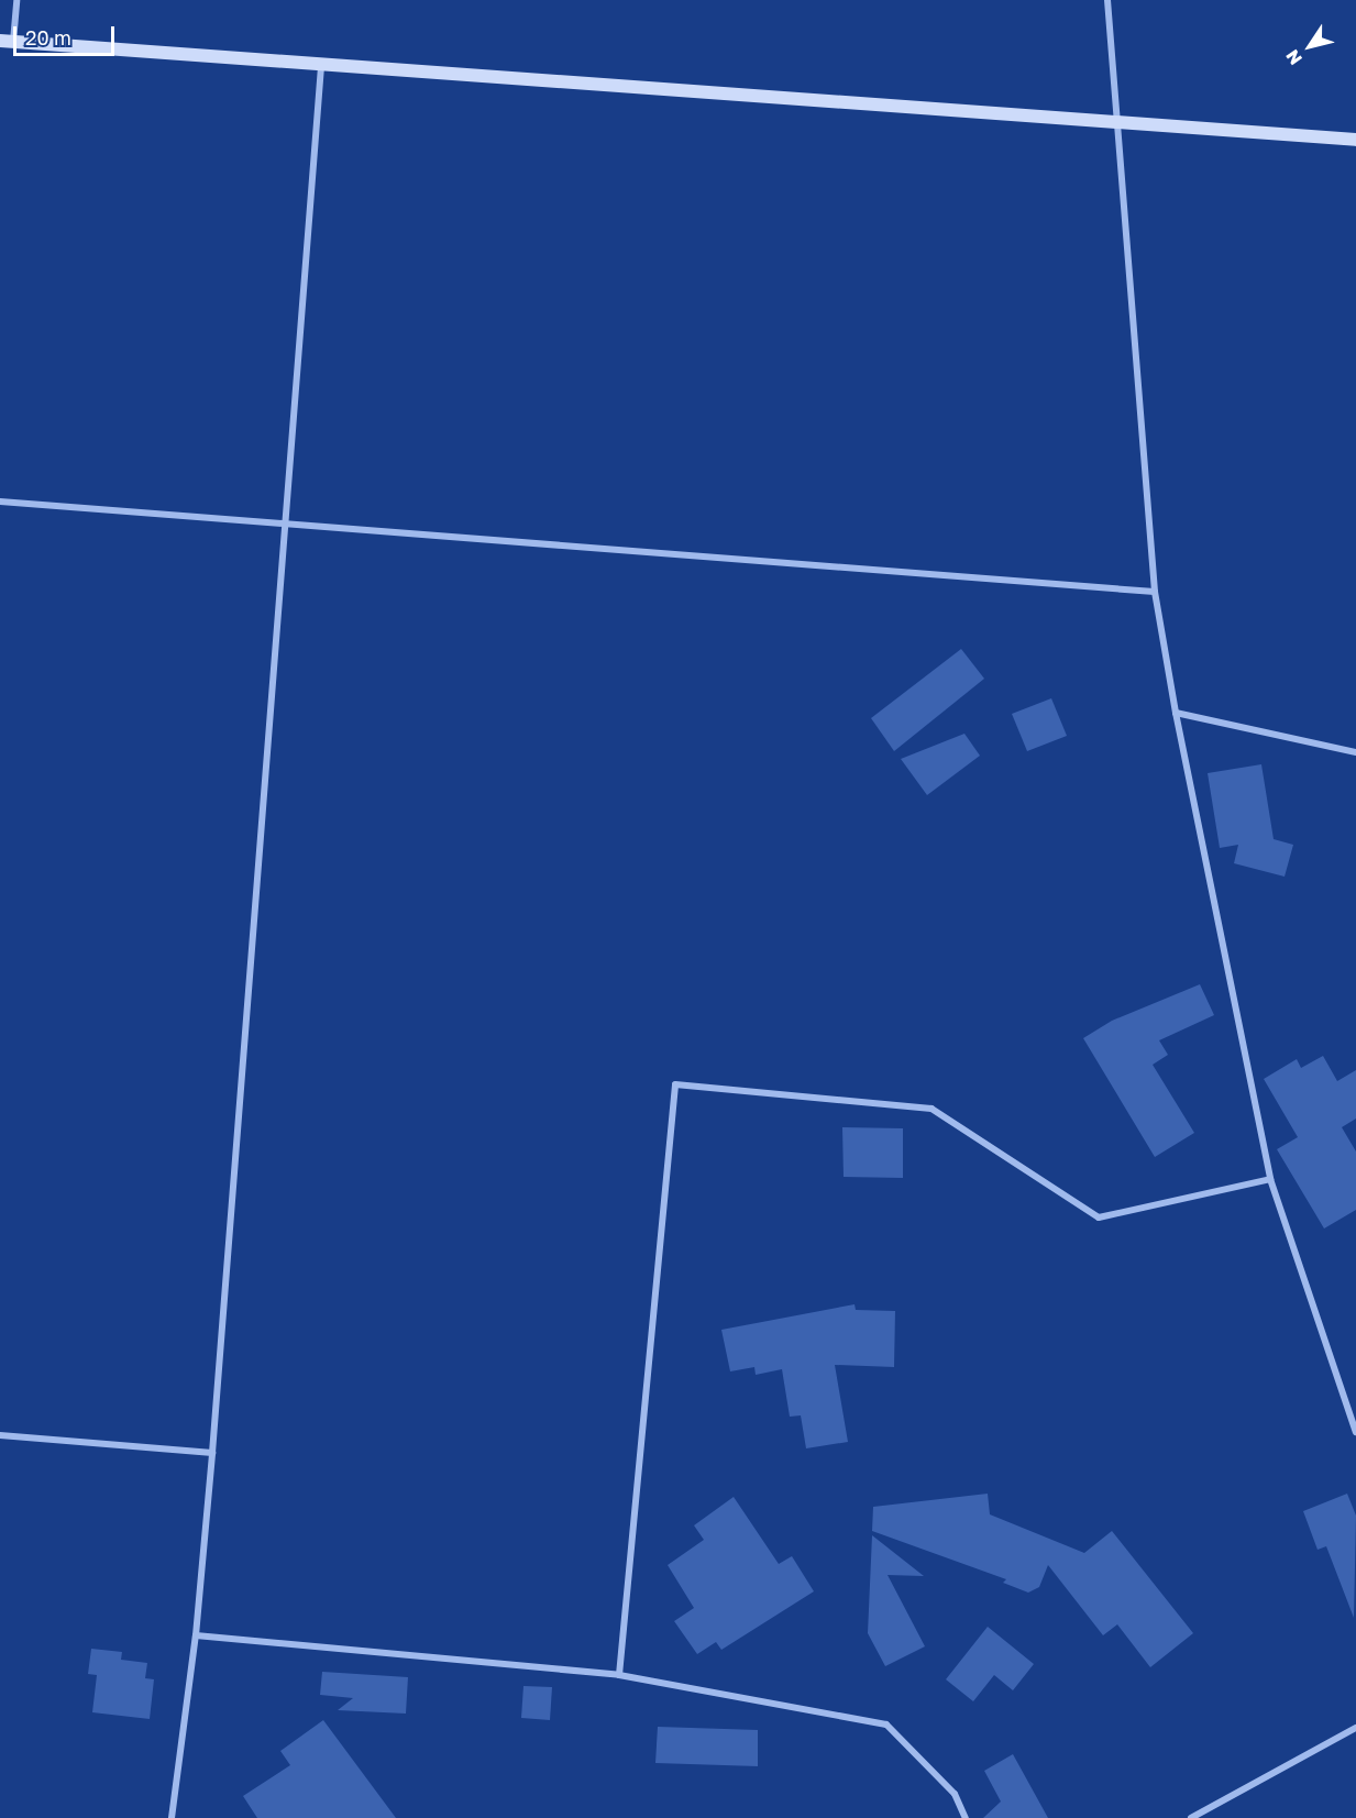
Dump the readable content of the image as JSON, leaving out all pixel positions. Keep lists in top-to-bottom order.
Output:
{
  "scale_bar": "20 m",
  "north": "bottom left"
}
